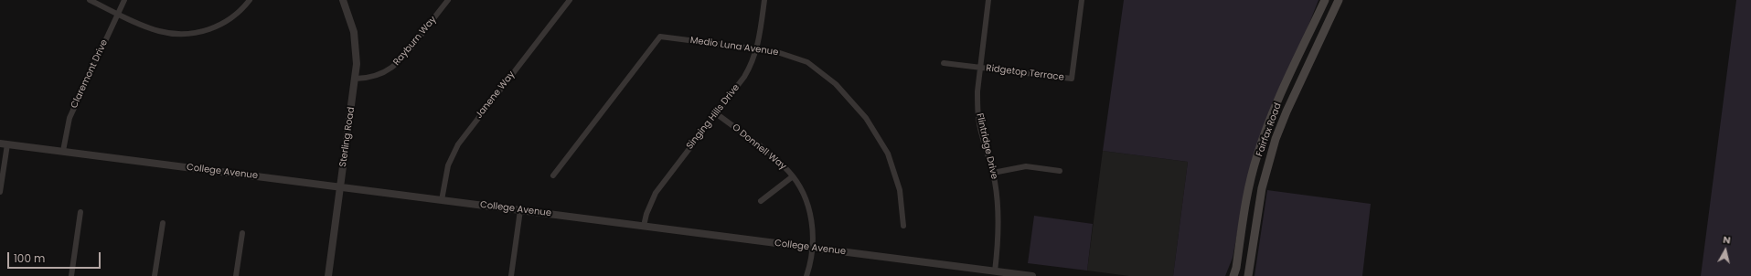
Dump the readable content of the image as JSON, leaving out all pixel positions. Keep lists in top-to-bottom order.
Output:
{
  "streets": {
    "main road": ["Fairfax Road"],
    "street": [
      "Rayburn Way",
      "Medio Luna Avenue",
      "Ridgetop Terrace",
      "Claremont Drive",
      "Janene Way",
      "Singing Hills Drive",
      "Sterling Road",
      "Flintridge Drive",
      "O Donnell Way",
      "College Avenue"
    ]
  },
  "crossings": [
    ["Rayburn Way", "Sterling Road"],
    ["Medio Luna Avenue", "Singing Hills Drive"],
    ["Ridgetop Terrace", "Flintridge Drive"],
    ["Claremont Drive", "College Avenue"],
    ["Janene Way", "College Avenue"],
    ["Singing Hills Drive", "O Donnell Way"],
    ["Singing Hills Drive", "College Avenue"],
    ["Sterling Road", "College Avenue"],
    ["Flintridge Drive", "College Avenue"],
    ["O Donnell Way", "College Avenue"]
  ],
  "scale_bar": "100 m",
  "north": "top"
}
